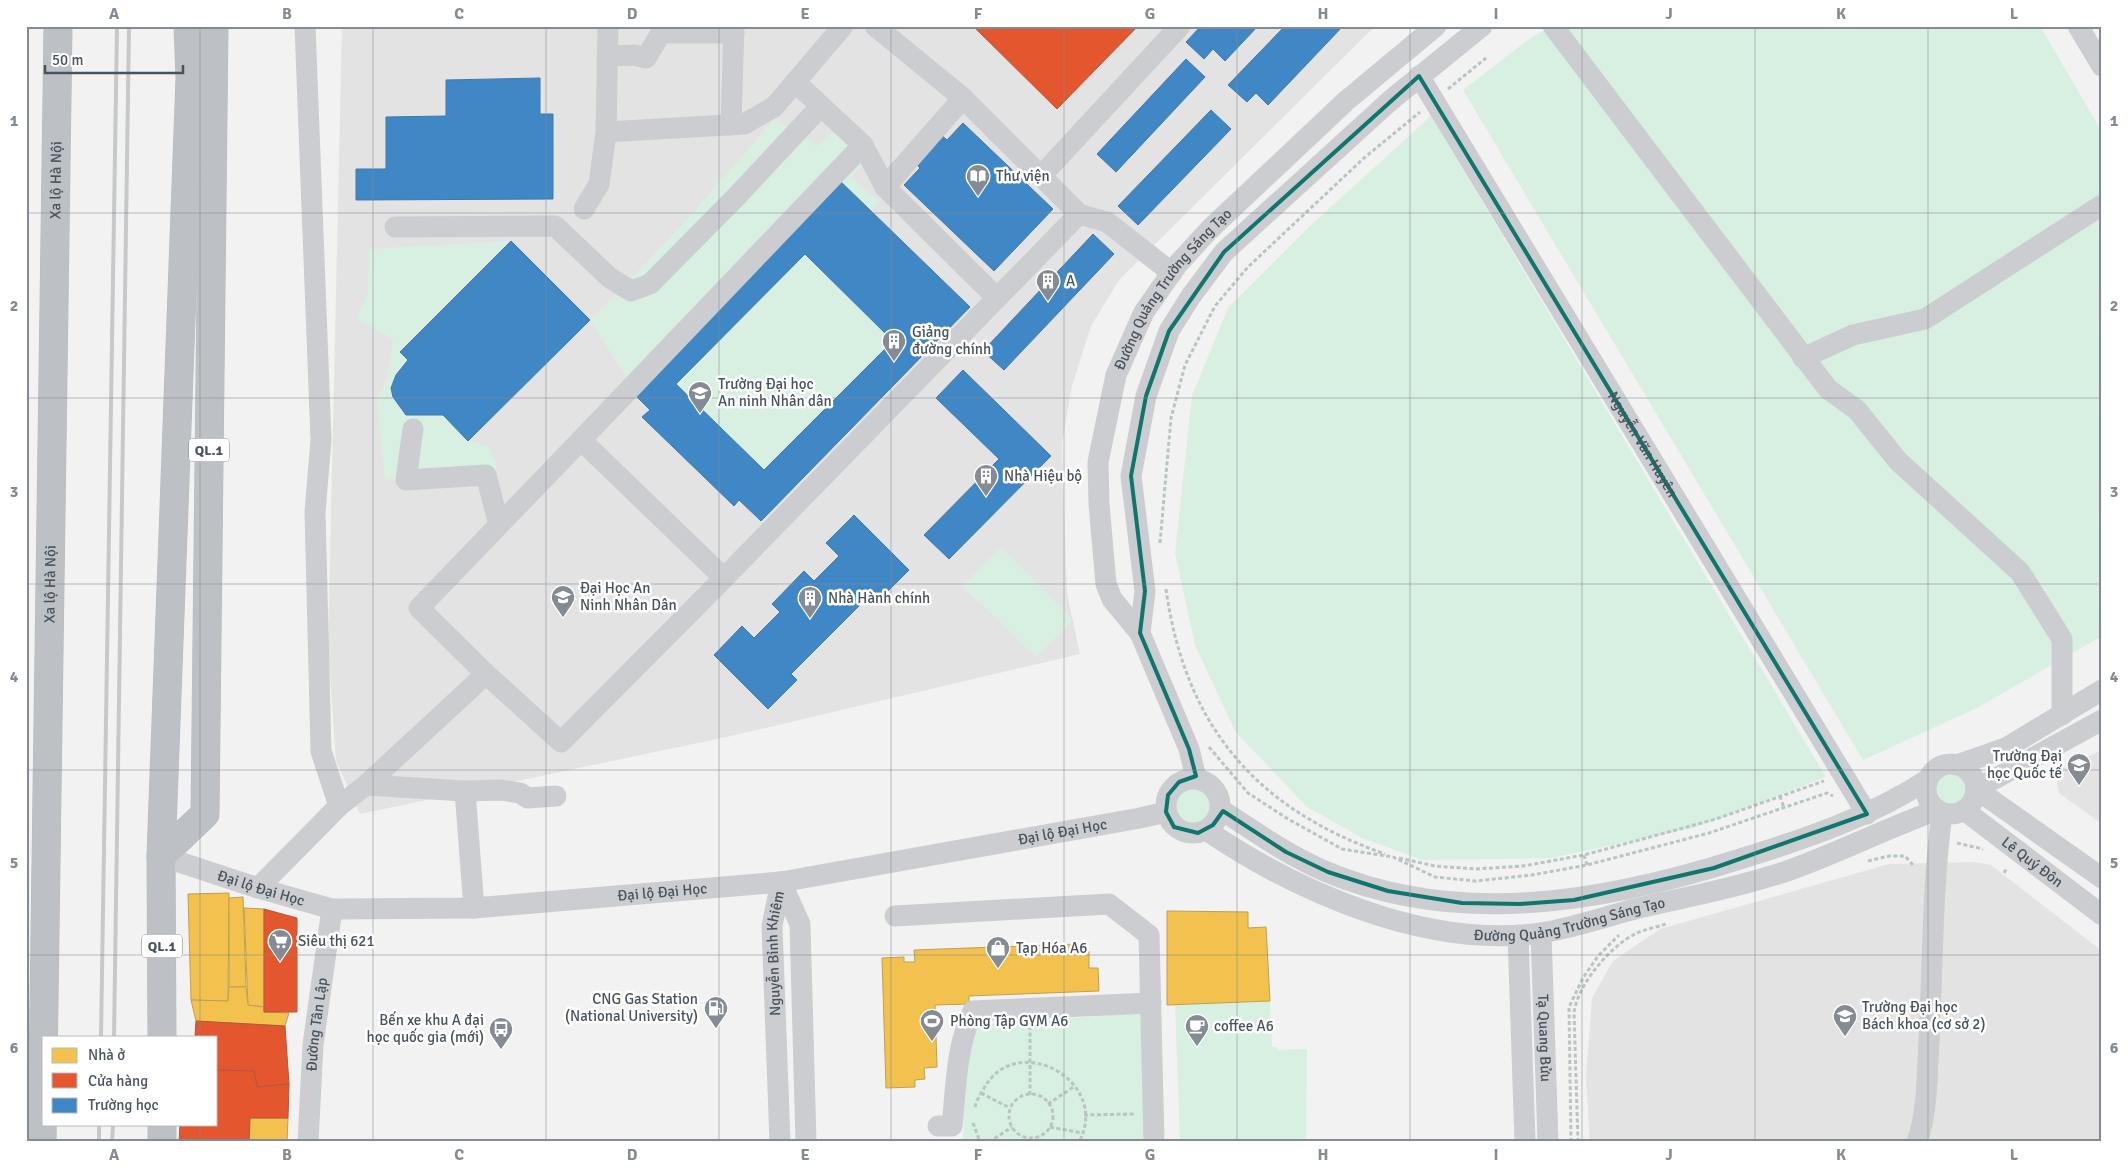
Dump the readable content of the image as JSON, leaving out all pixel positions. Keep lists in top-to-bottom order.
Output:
{
  "streets": {
    "highway": ["Xa lộ Hà Nội", "QL.1"],
    "street": [
      "Đường Quảng Trường Sáng Tạo",
      "Nguyễn Văn Huyên",
      "Đại lộ Đại Học",
      "Lê Quý Đôn",
      "Nguyễn Bỉnh Khiêm",
      "Đường Tân Lập",
      "Tạ Quang Bửu"
    ]
  },
  "crossings": [
    ["Đường Quảng Trường Sáng Tạo", "Nguyễn Văn Huyên"],
    ["Đường Quảng Trường Sáng Tạo", "Đại lộ Đại Học"],
    ["Đường Quảng Trường Sáng Tạo", "Lê Quý Đôn"],
    ["Đường Quảng Trường Sáng Tạo", "Tạ Quang Bửu"],
    ["QL.1", "Đại lộ Đại Học"],
    ["Đại lộ Đại Học", "Nguyễn Bỉnh Khiêm"],
    ["Đại lộ Đại Học", "Đường Tân Lập"]
  ],
  "places": {
    "library": ["Thư viện"],
    "building": [
      "A",
      "Giảng đường chính",
      "Nhà Hiệu bộ",
      "Nhà Hành chính"
    ],
    "school or university": [
      "Trường Đại học An ninh Nhân dân",
      "Đại Học An Ninh Nhân Dân",
      "Trường Đại học Quốc tế",
      "Trường Đại học Bách khoa (cơ sở 2)"
    ],
    "supermarket": ["Siêu thị 621"],
    "shop": ["Tạp Hóa A6"],
    "fuel station": ["CNG Gas Station (National University)"],
    "sports": ["Phòng Tập GYM A6"],
    "cafe": ["coffee A6"],
    "bus stop": ["Bến xe khu A đại học quốc gia (mới)"]
  },
  "legend": ["Nhà ở", "Cửa hàng", "Trường học"],
  "scale_bar": "50 m",
  "grid": {
    "columns": [
      "A",
      "B",
      "C",
      "D",
      "E",
      "F",
      "G",
      "H",
      "I",
      "J",
      "K",
      "L"
    ],
    "rows": [
      "1",
      "2",
      "3",
      "4",
      "5",
      "6"
    ]
  }
}
